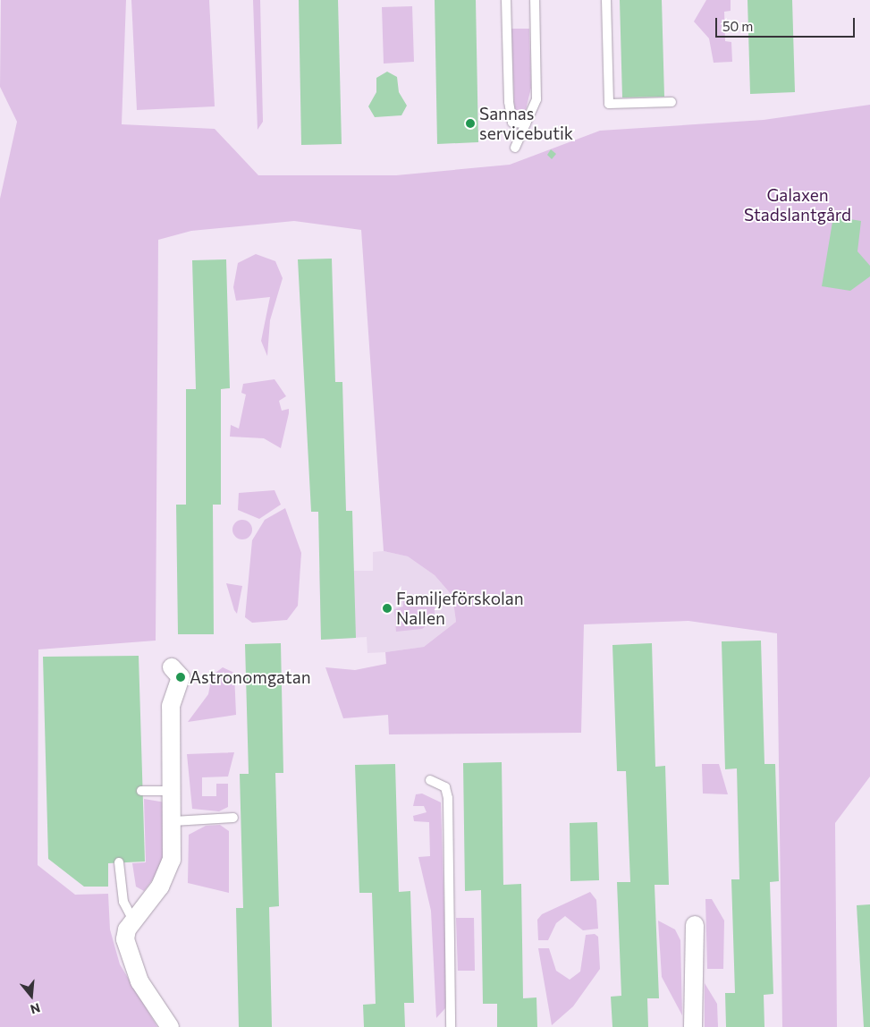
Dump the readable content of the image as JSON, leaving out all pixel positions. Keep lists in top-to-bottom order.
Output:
{
  "parks": ["Galaxen Stadslantgård"],
  "places": ["Sannas servicebutik", "Familjeförskolan Nallen", "Astronomgatan"],
  "scale_bar": "50 m",
  "north": "bottom"
}
